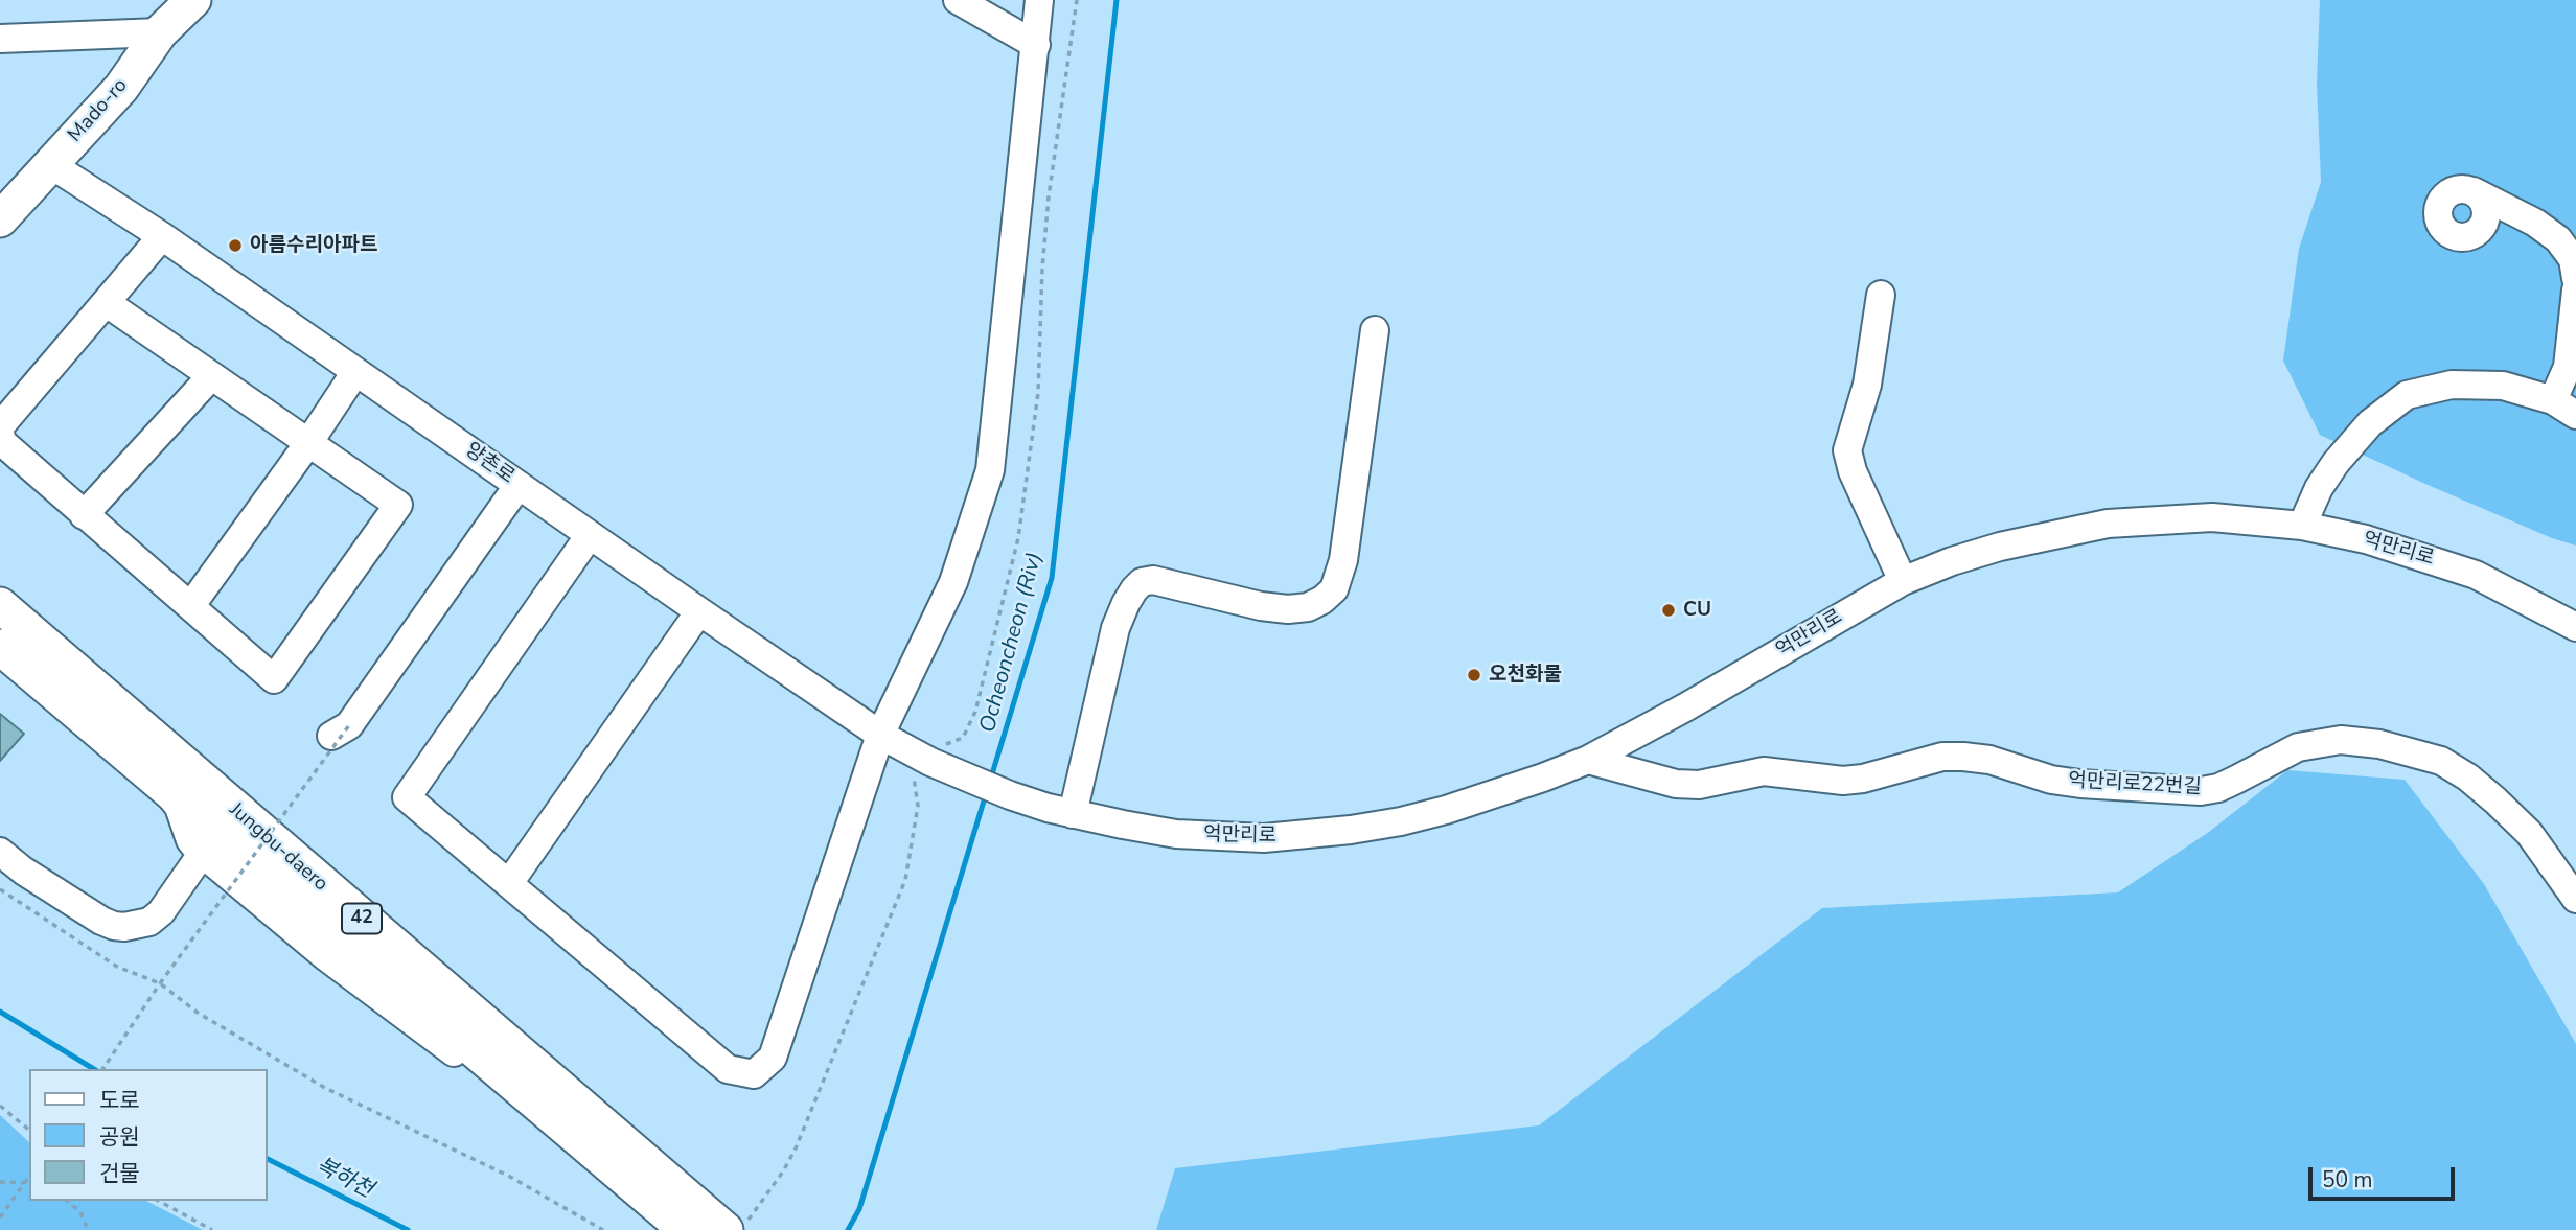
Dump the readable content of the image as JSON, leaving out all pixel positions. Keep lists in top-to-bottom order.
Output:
{
  "streets": {
    "main road": ["Mado-ro", "Jungbu-daero", "42"],
    "street": ["양촌로", "억만리로", "억만리로22번길"]
  },
  "crossings": [
    ["Mado-ro", "양촌로"],
    ["양촌로", "억만리로"],
    ["억만리로", "억만리로22번길"]
  ],
  "water": ["Ocheoncheon (Riv)", "복하천"],
  "places": ["아름수리아파트", "CU", "오천화물"],
  "legend": ["도로", "공원", "건물"],
  "scale_bar": "50 m"
}
